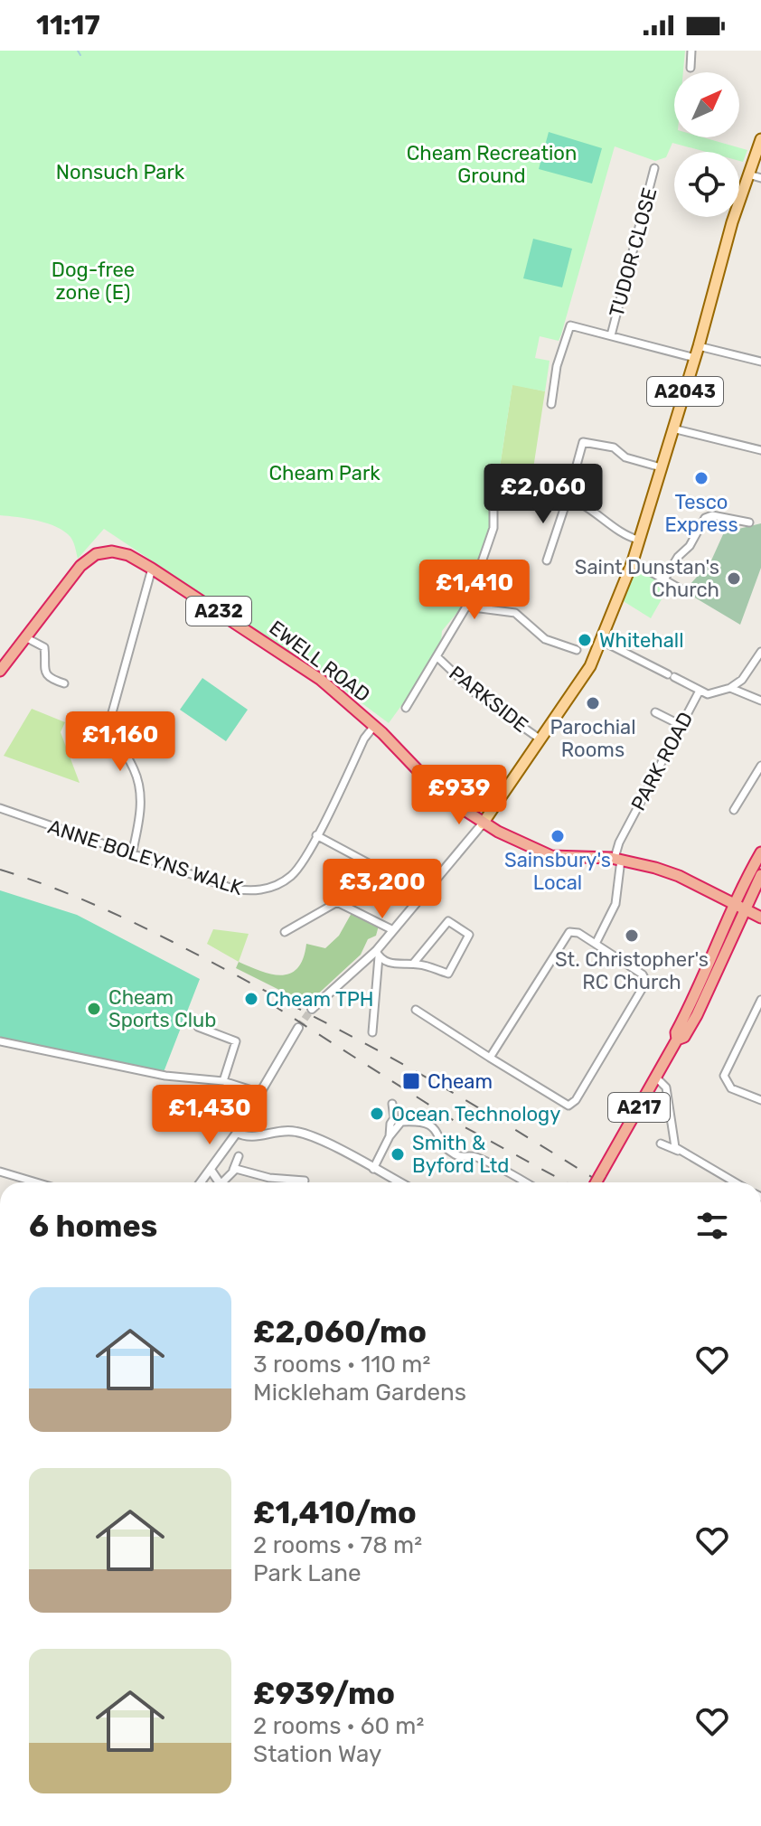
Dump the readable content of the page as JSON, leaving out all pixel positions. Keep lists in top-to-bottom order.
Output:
{
  "streets": {
    "highway": ["A232", "EWELL ROAD", "A217"],
    "main road": ["A2043"],
    "street": [
      "TUDOR CLOSE",
      "PARKSIDE",
      "PARK ROAD",
      "ANNE BOLEYNS WALK"
    ]
  },
  "crossings": [
    ["TUDOR CLOSE", "A2043"],
    ["A2043", "A232"],
    ["A2043", "EWELL ROAD"],
    ["A2043", "PARKSIDE"],
    ["A2043", "PARK ROAD"],
    ["A232", "EWELL ROAD"],
    ["A232", "PARK ROAD"],
    ["A232", "A217"],
    ["EWELL ROAD", "ANNE BOLEYNS WALK"]
  ],
  "parks": [
    "Cheam Recreation Ground",
    "Nonsuch Park",
    "Dog-free zone (E)",
    "Cheam Park"
  ],
  "places": {
    "other": [
      "Tesco Express",
      "Saint Dunstan's Church",
      "Whitehall",
      "Parochial Rooms",
      "Sainsbury's Local",
      "St. Christopher's RC Church",
      "Cheam TPH",
      "Cheam Sports Club",
      "Ocean Technology",
      "Smith & Byford Ltd"
    ],
    "transit": ["Cheam"]
  },
  "north": "top right",
  "page": {
    "status": "11:17",
    "price": [
      "£2,060",
      "£1,410",
      "£1,160",
      "£939",
      "£3,200",
      "£1,430"
    ],
    "heading": "6 homes",
    "list": [
      {
        "name": "£2,060/mo",
        "note": "3 rooms · 110 m² · Mickleham Gardens"
      },
      {
        "name": "£1,410/mo",
        "note": "2 rooms · 78 m² · Park Lane"
      },
      {
        "name": "£939/mo",
        "note": "2 rooms · 60 m² · Station Way"
      }
    ]
  }
}
